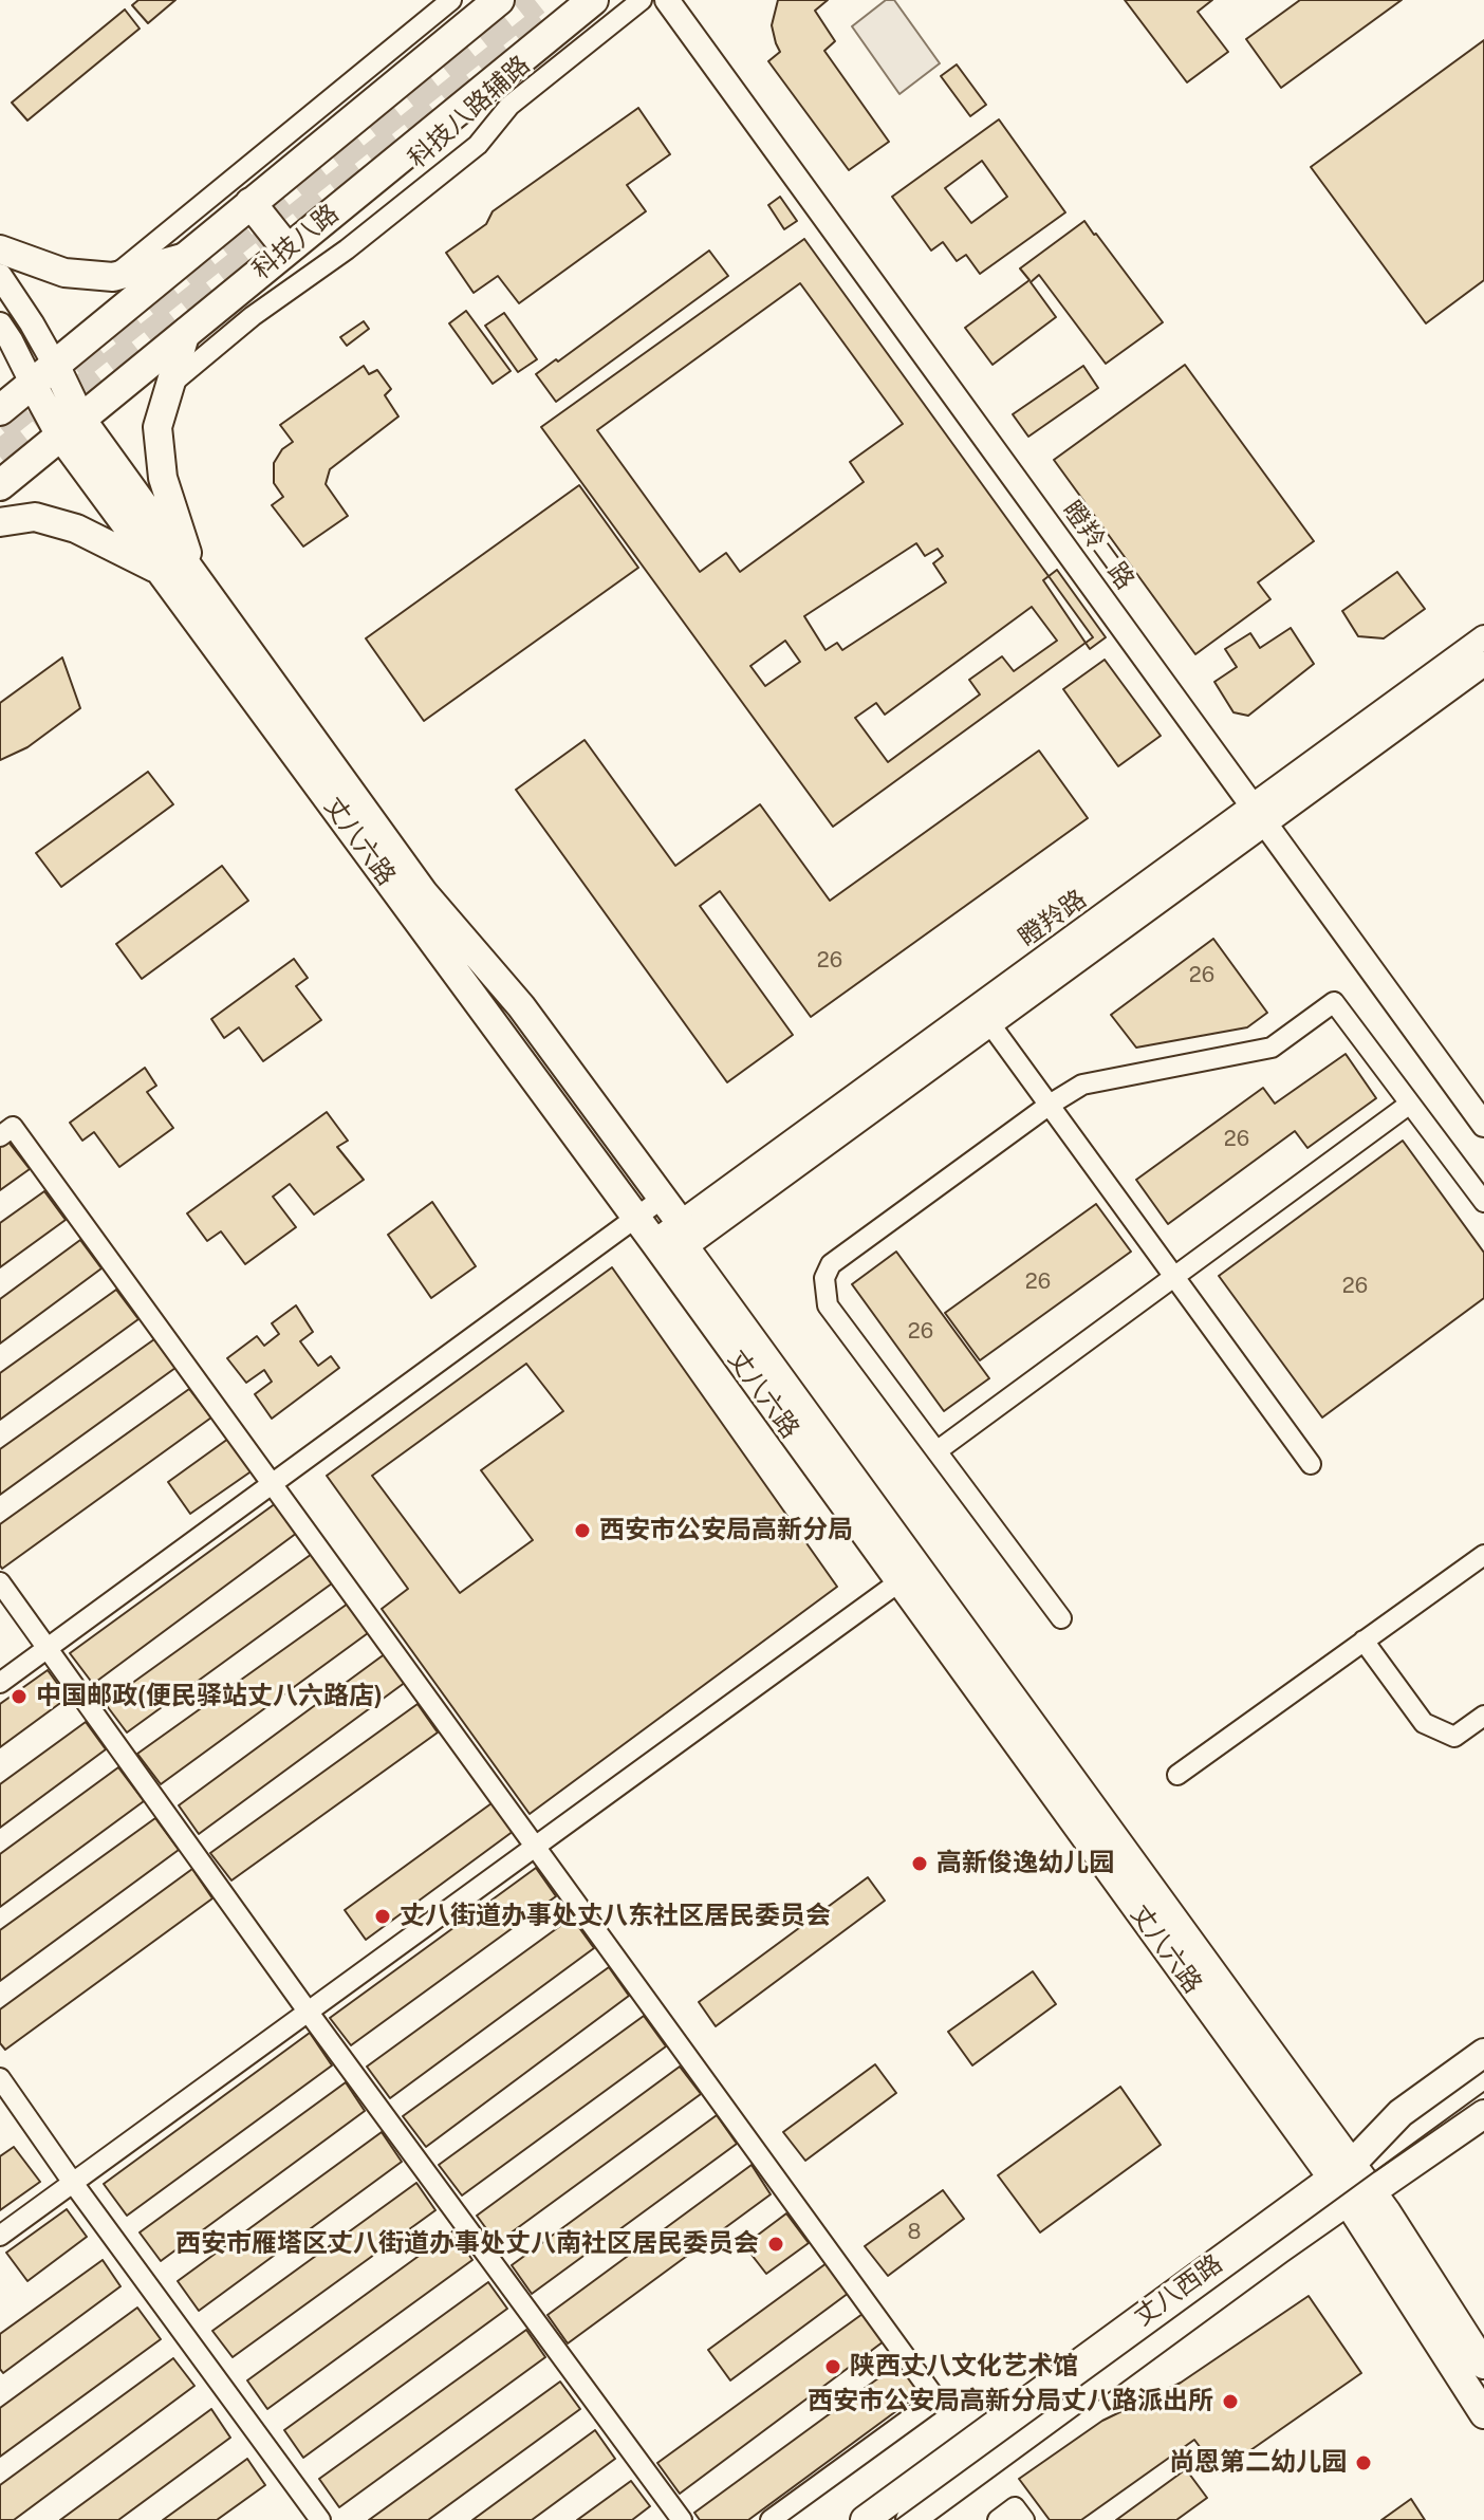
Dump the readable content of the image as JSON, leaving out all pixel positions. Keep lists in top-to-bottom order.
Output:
{
  "streets": {
    "main road": ["科技八路", "丈八六路", "丈八西路"],
    "street": ["科技八路辅路", "瞪羚二路", "瞪羚路"]
  },
  "crossings": [
    ["科技八路", "丈八六路"],
    ["瞪羚二路", "瞪羚路"],
    ["丈八六路", "瞪羚路"],
    ["丈八六路", "丈八西路"]
  ],
  "places": [
    "西安市公安局高新分局",
    "中国邮政(便民驿站丈八六路店)",
    "高新俊逸幼儿园",
    "丈八街道办事处丈八东社区居民委员会",
    "西安市雁塔区丈八街道办事处丈八南社区居民委员会",
    "陕西丈八文化艺术馆",
    "西安市公安局高新分局丈八路派出所",
    "尚恩第二幼儿园"
  ],
  "house_numbers": [
    "26",
    "26",
    "26",
    "26",
    "26",
    "26",
    "8"
  ]
}
